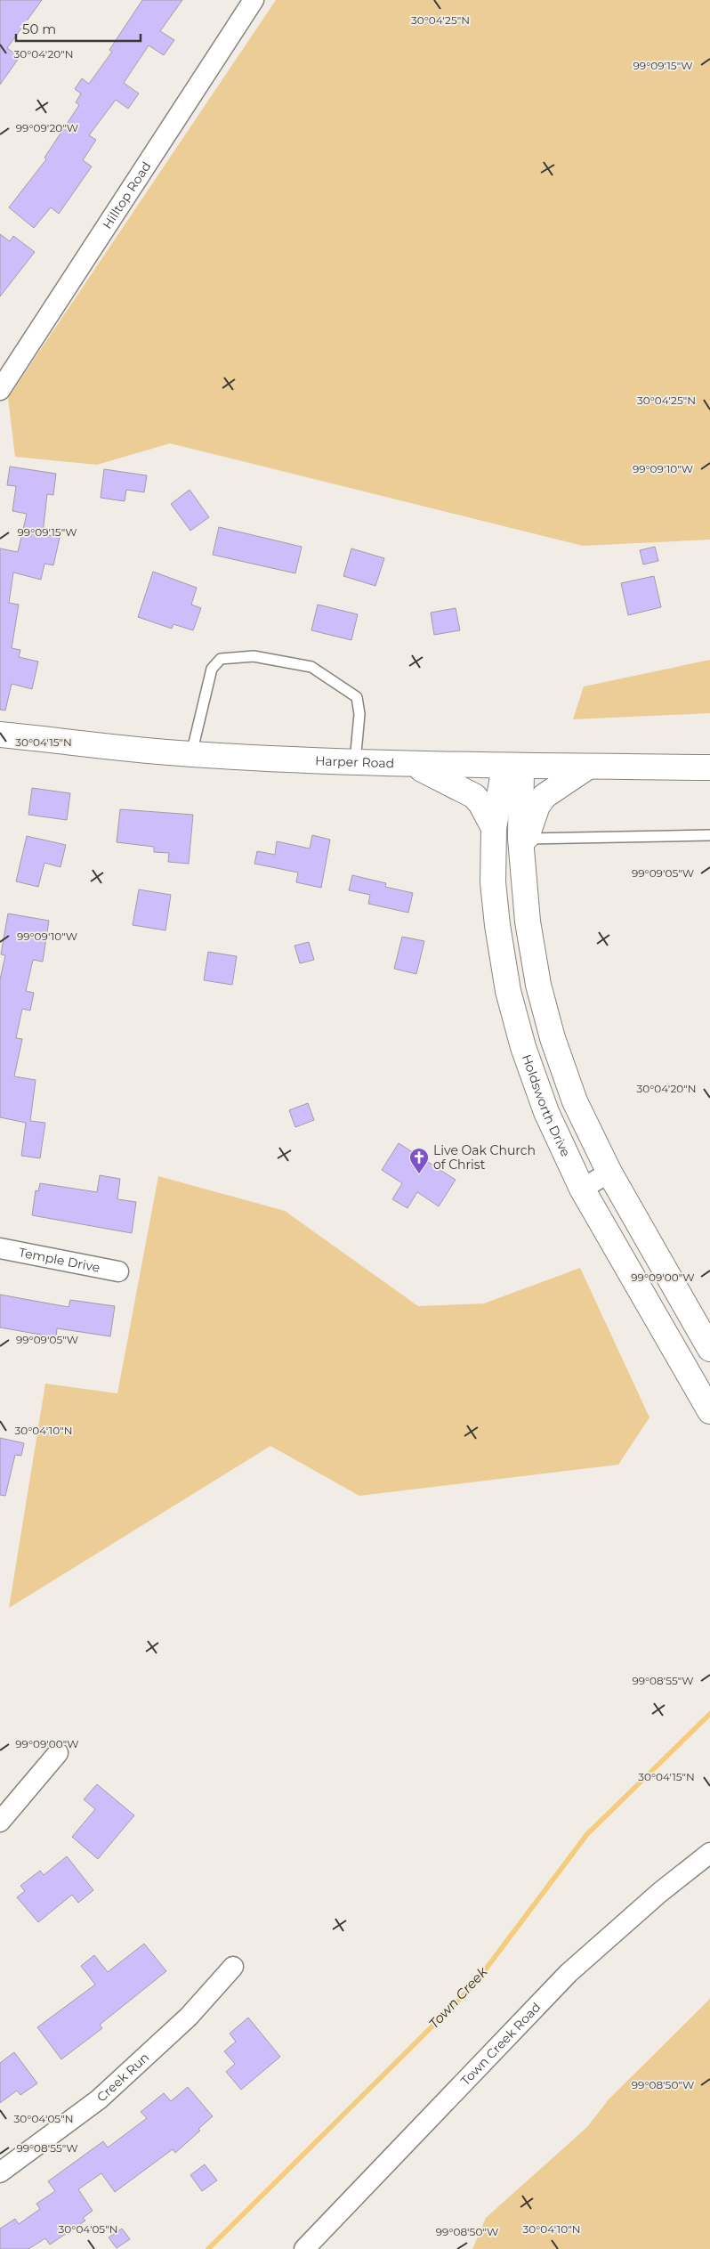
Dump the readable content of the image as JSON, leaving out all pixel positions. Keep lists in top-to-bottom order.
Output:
{
  "streets": {
    "main road": ["Harper Road", "Holdsworth Drive"],
    "street": [
      "Hilltop Road",
      "Temple Drive",
      "Town Creek Road",
      "Creek Run"
    ]
  },
  "crossings": [
    ["Harper Road", "Holdsworth Drive"]
  ],
  "water": ["Town Creek"],
  "places": {
    "church": ["Live Oak Church of Christ"]
  },
  "scale_bar": "50 m",
  "coordinates": [
    "30°04'25\"N",
    "30°04'20\"N",
    "99°09'15\"W",
    "99°09'20\"W",
    "99°09'10\"W",
    "30°04'15\"N",
    "99°09'05\"W",
    "99°09'00\"W",
    "30°04'10\"N",
    "99°08'55\"W",
    "99°08'50\"W",
    "30°04'05\"N"
  ]
}
